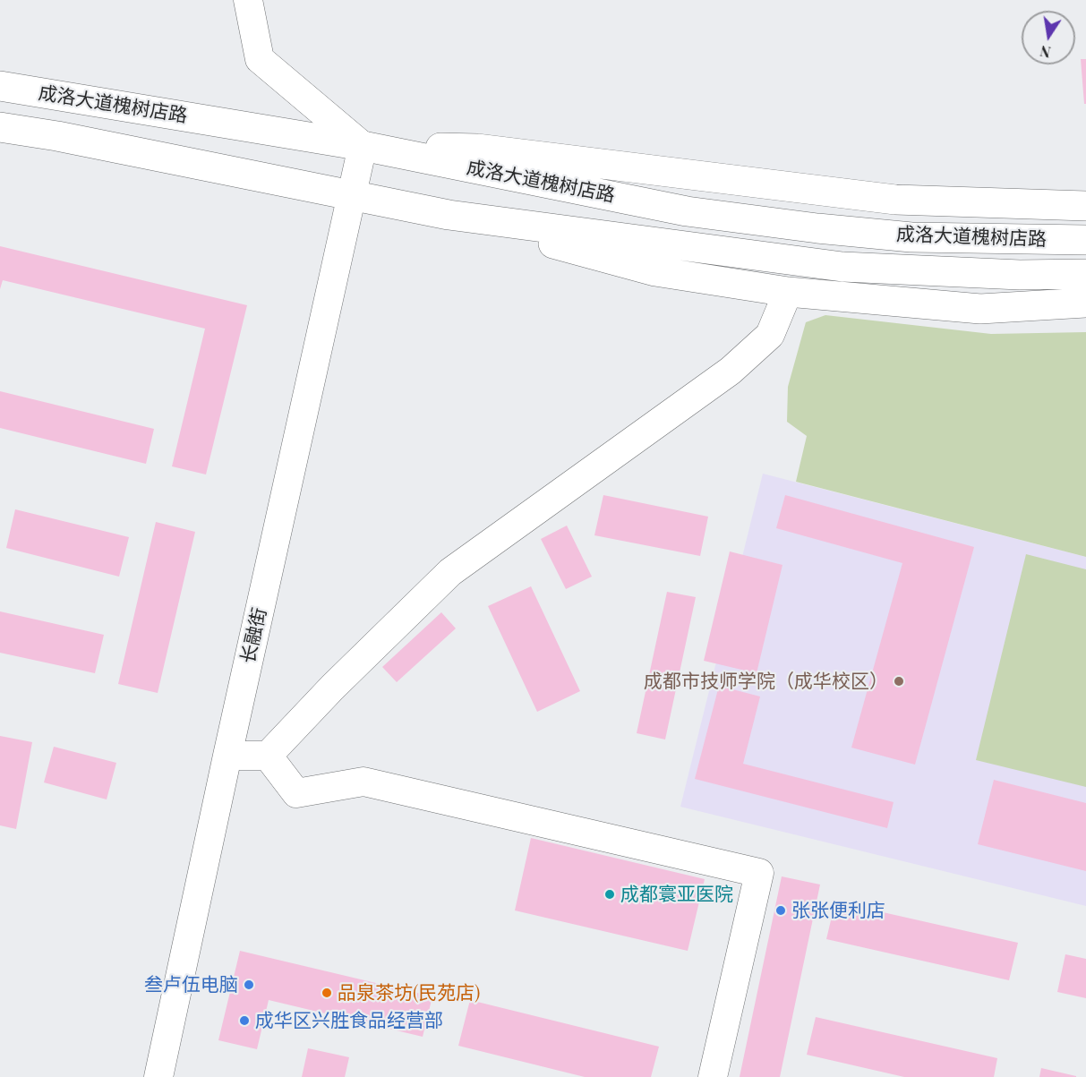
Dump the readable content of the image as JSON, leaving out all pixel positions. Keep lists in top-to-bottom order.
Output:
{
  "streets": {
    "main road": ["成洛大道槐树店路"],
    "street": ["长融街"]
  },
  "crossings": [
    ["成洛大道槐树店路", "长融街"]
  ],
  "places": [
    "成都市技师学院（成华校区）",
    "成都寰亚医院",
    "张张便利店",
    "叁卢伍电脑",
    "品泉茶坊(民苑店)",
    "成华区兴胜食品经营部"
  ],
  "north": "bottom"
}
